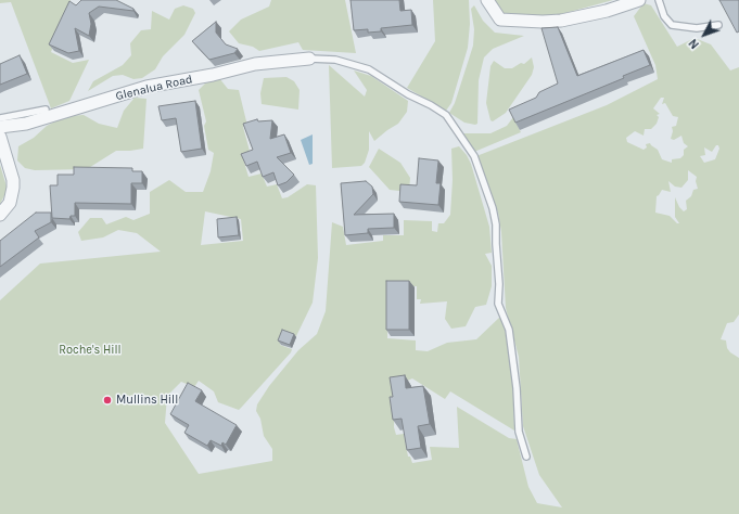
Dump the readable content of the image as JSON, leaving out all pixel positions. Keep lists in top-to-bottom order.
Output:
{
  "streets": {
    "street": ["Glenalua Road"]
  },
  "parks": ["Roche's Hill"],
  "places": ["Mullins Hill"],
  "north": "bottom left"
}
